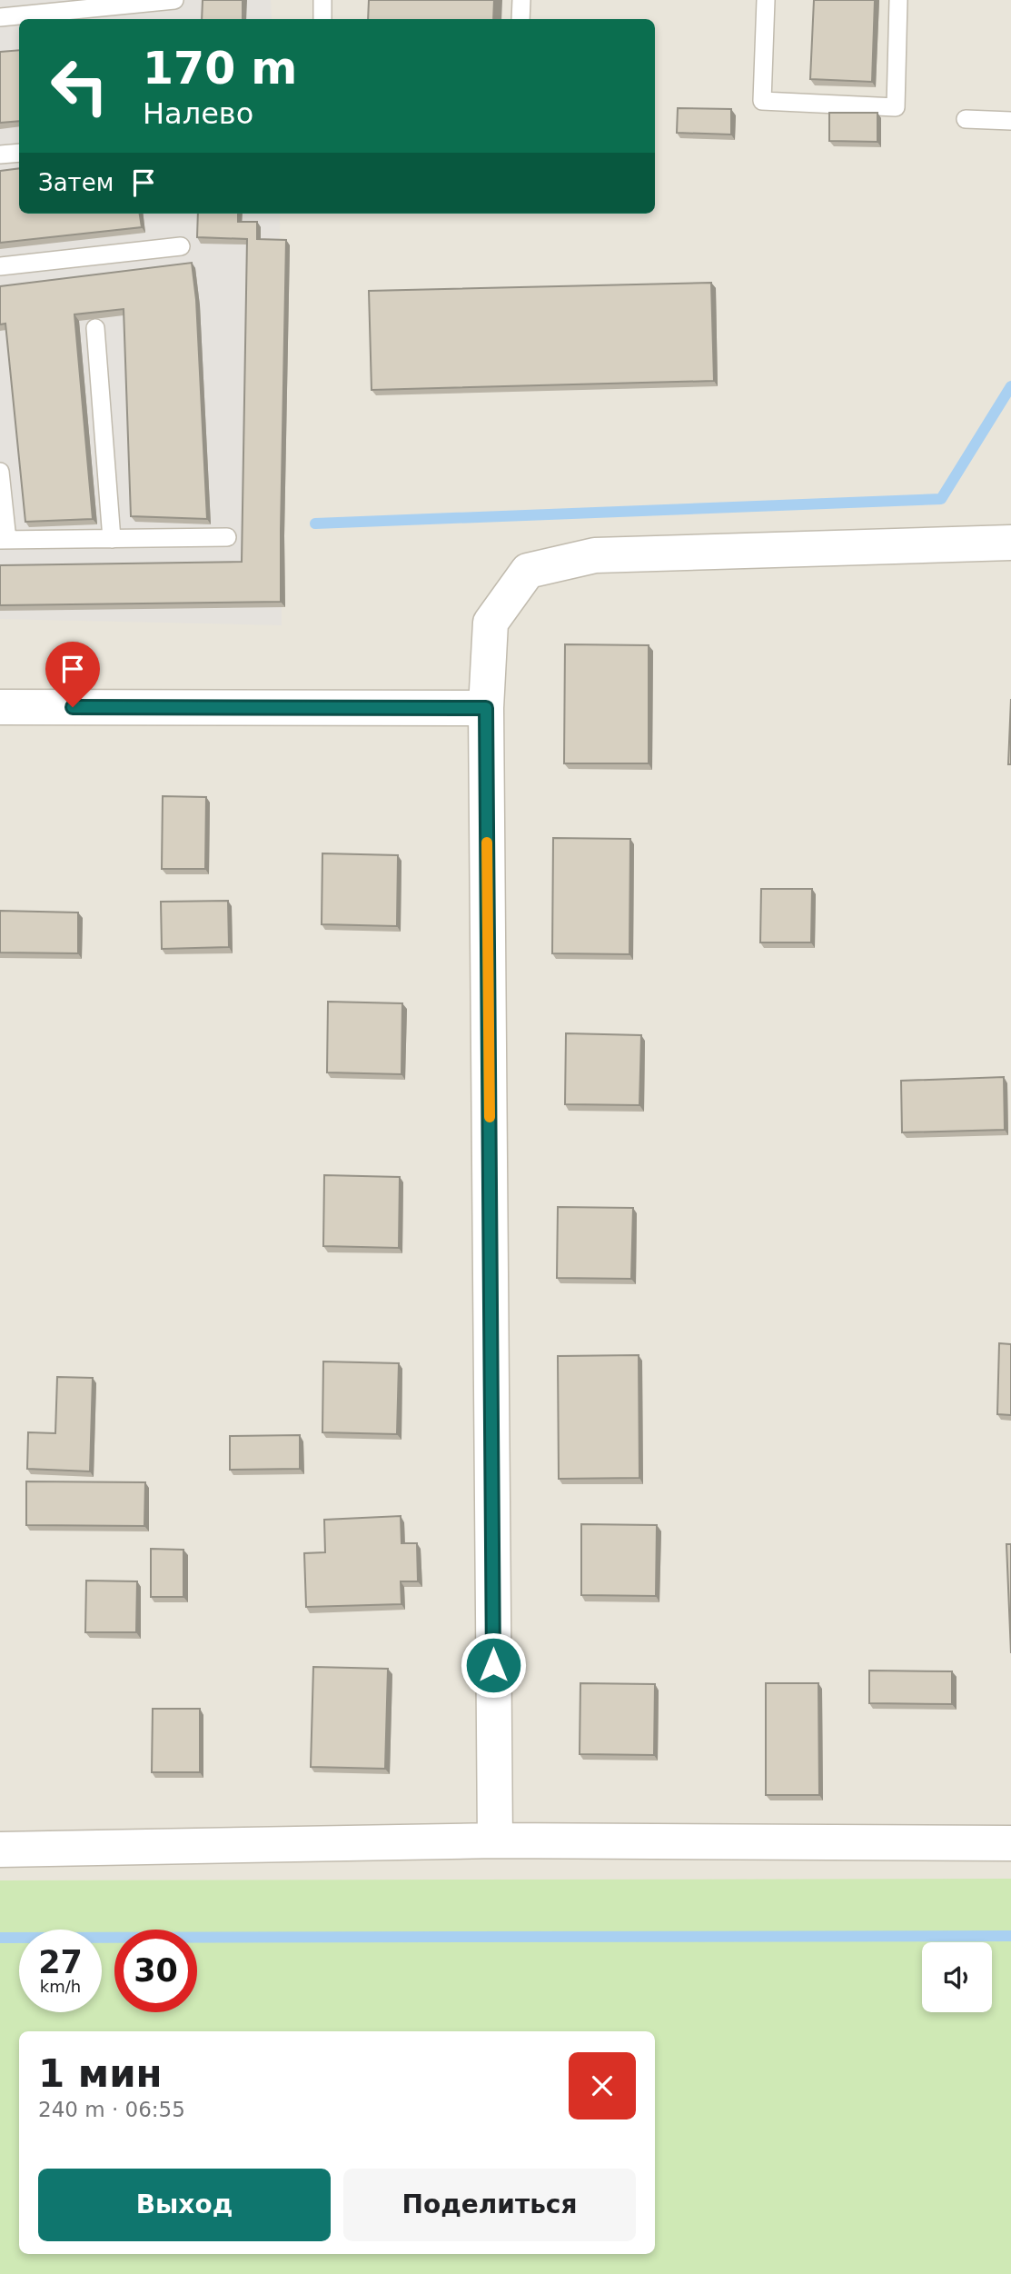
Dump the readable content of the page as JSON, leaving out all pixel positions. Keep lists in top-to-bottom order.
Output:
{
  "page": {
    "turn": ["170 m", "Налево"],
    "then": "Затем",
    "speed": "27 km/h",
    "limit": "30",
    "heading": ["1 мин", "240 m · 06:55"],
    "buttons": ["Выход", "Поделиться"]
  }
}
